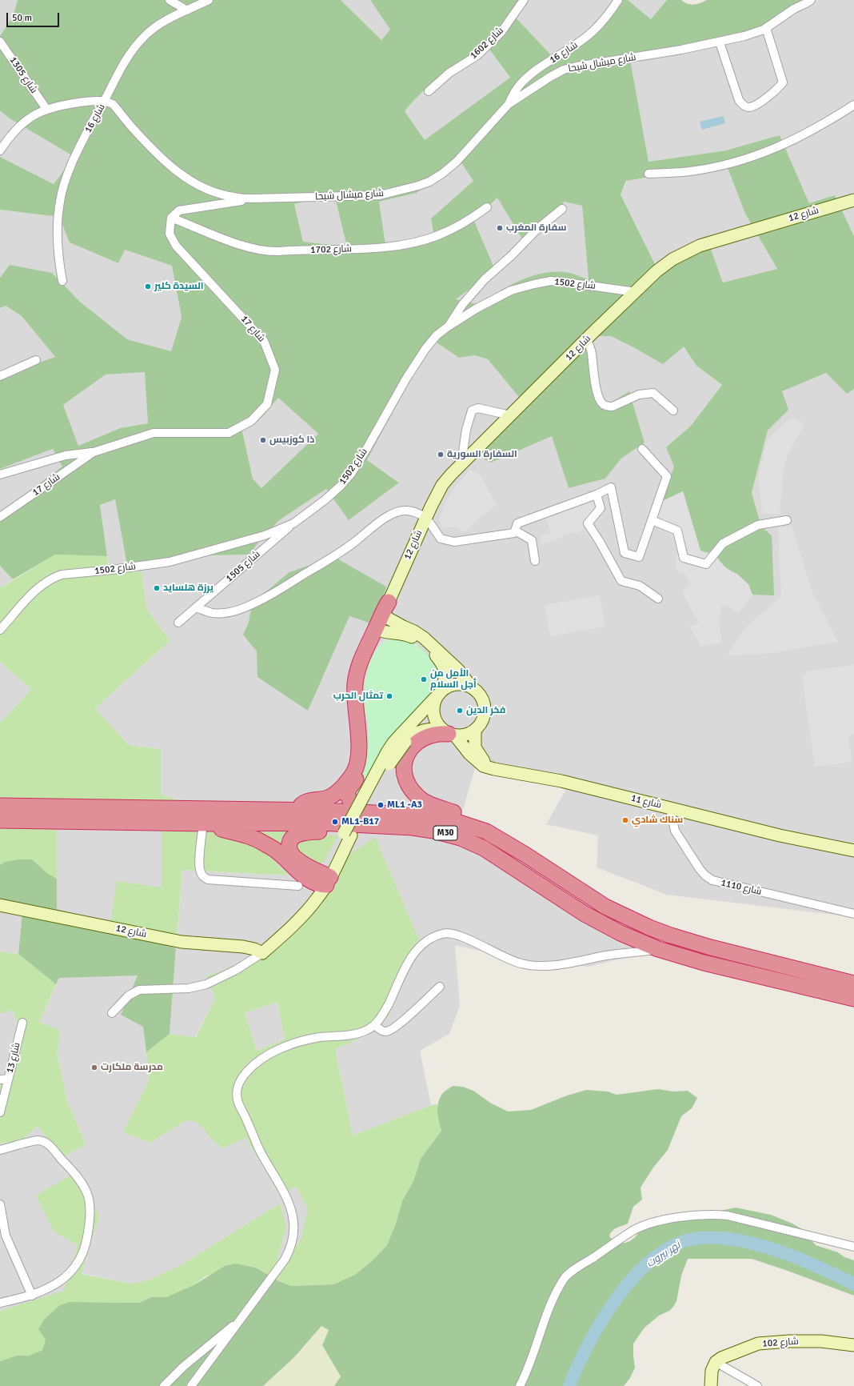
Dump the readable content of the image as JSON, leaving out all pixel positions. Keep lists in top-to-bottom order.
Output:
{
  "streets": {
    "highway": ["M30"],
    "street": [
      "شارع 1602",
      "شارع 16",
      "شارع ميشال شيحا",
      "شارع 1305",
      "شارع 12",
      "شارع 1702",
      "شارع 1502",
      "شارع 17",
      "شارع 1505",
      "شارع 11",
      "شارع 1110",
      "شارع 13",
      "شارع 102"
    ]
  },
  "crossings": [
    ["شارع 16", "شارع ميشال شيحا"],
    ["شارع 12", "شارع 1502"],
    ["شارع 1702", "شارع 17"],
    ["شارع 1502", "شارع 1505"],
    ["شارع 11", "شارع 1110"]
  ],
  "water": ["نهر بيروت"],
  "places": [
    "سفارة المغرب",
    "السيدة كلير",
    "ذا كوزبيس",
    "السفارة السورية",
    "يرزة هلسايد",
    "الأمل من أجل السلام",
    "تمثال الحرب",
    "فخر الدين",
    "ML1 -A3",
    "سناك شادي",
    "ML1-B17",
    "مدرسة ملكارت"
  ],
  "scale_bar": "50 m"
}
